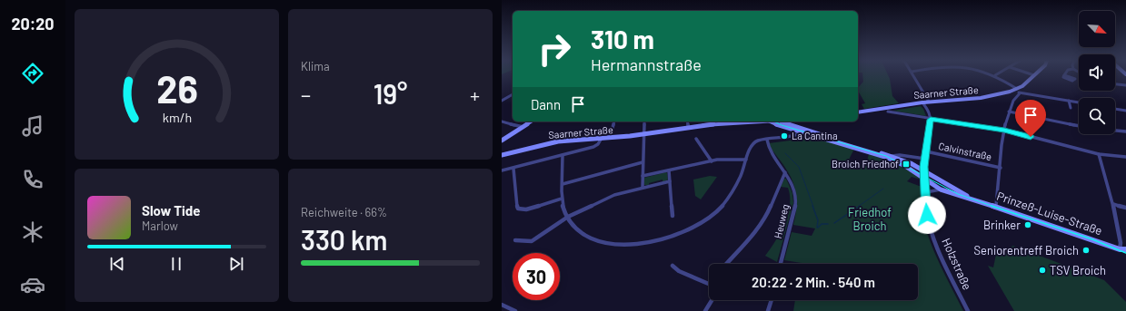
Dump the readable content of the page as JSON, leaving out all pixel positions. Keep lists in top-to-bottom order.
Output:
{
  "streets": {
    "main road": ["Saarner Straße", "Prinzeß-Luise-Straße"],
    "street": ["Calvinstraße", "Heuweg", "Holzstraße"]
  },
  "crossings": [
    ["Saarner Straße", "Calvinstraße"],
    ["Calvinstraße", "Prinzeß-Luise-Straße"],
    ["Calvinstraße", "Holzstraße"],
    ["Prinzeß-Luise-Straße", "Holzstraße"]
  ],
  "parks": ["Friedhof Broich"],
  "places": {
    "other": [
      "La Cantina",
      "Brinker",
      "Seniorentreff Broich",
      "TSV Broich"
    ],
    "transit": ["Broich Friedhof"]
  },
  "north": "bottom right",
  "page": {
    "tabs": "20:20",
    "tile": [
      "Klima",
      ["Reichweite · 66%", "330 km"]
    ],
    "turn": ["310 m", "Hermannstraße"],
    "heat": ["−", "19°", "+"],
    "then": "Dann",
    "song": ["Slow Tide", "Marlow"],
    "limit": "30",
    "trip": "20:22 · 2 Min. · 540 m",
    "gauge": ["26", "km/h"]
  }
}
